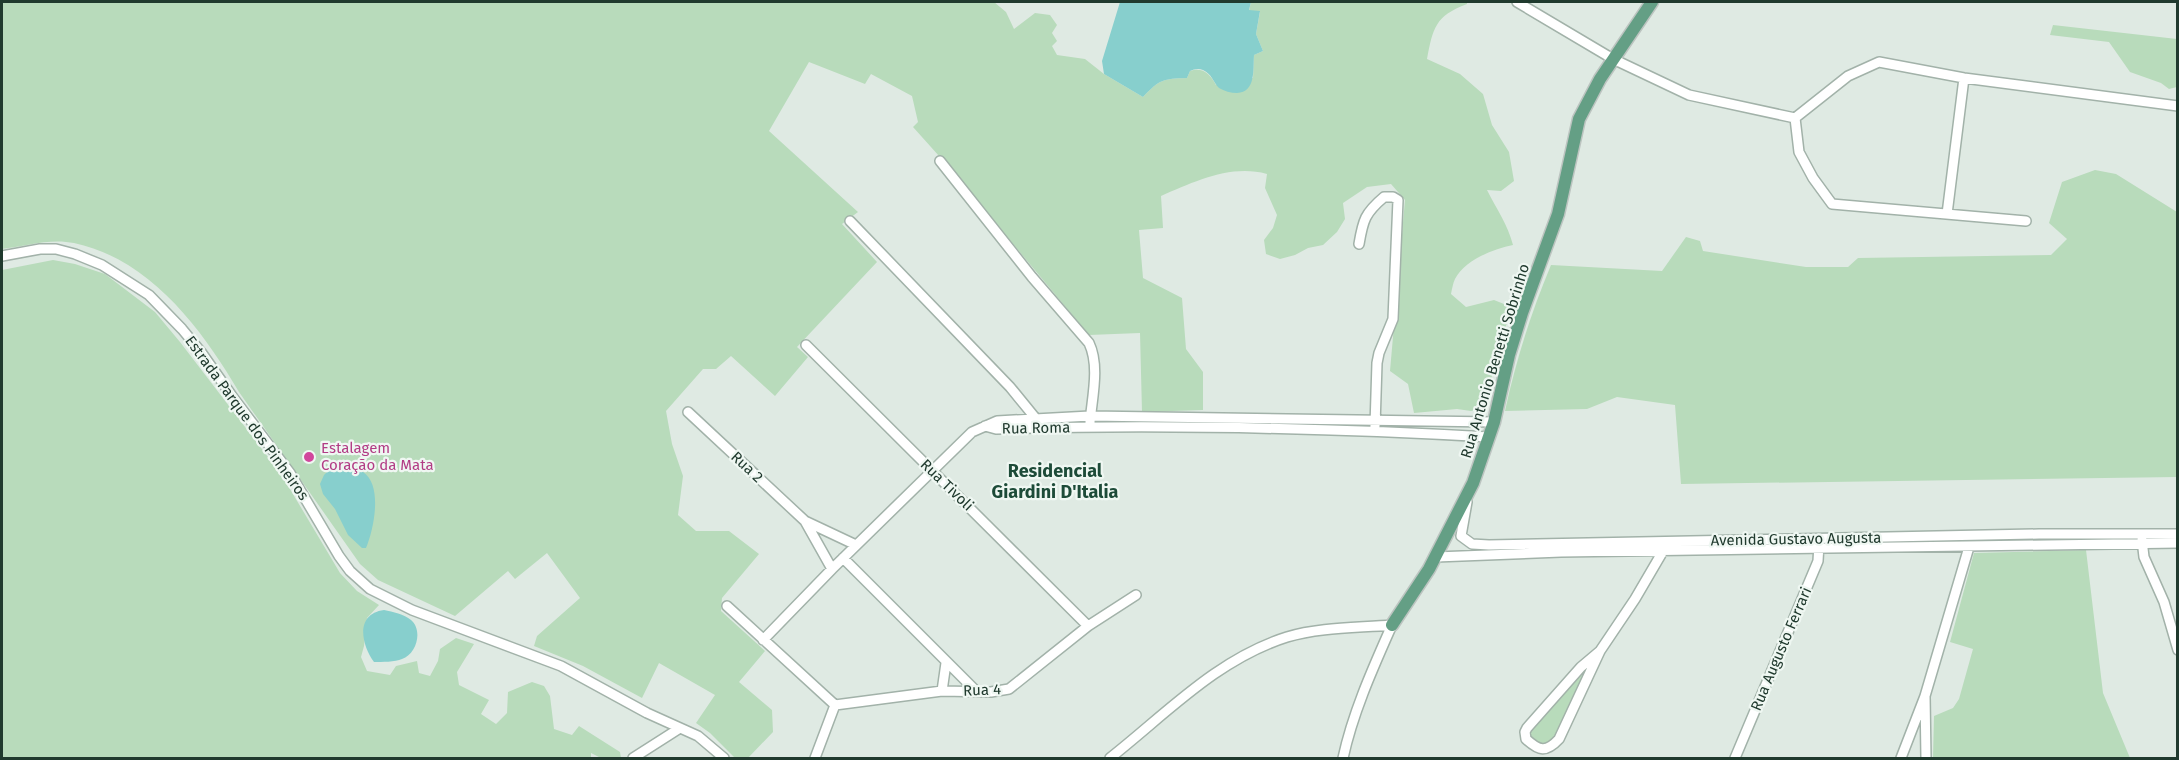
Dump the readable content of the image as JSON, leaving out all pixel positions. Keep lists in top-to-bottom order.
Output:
{
  "streets": {
    "main road": ["Rua Antonio Benetti Sobrinho"],
    "street": [
      "Estrada Parque dos Pinheiros",
      "Rua Roma",
      "Rua 2",
      "Rua Tivoli",
      "Avenida Gustavo Augusta",
      "Rua Augusto Ferrari",
      "Rua 4"
    ]
  },
  "crossings": [
    ["Rua Antonio Benetti Sobrinho", "Rua Roma"],
    ["Rua Antonio Benetti Sobrinho", "Avenida Gustavo Augusta"],
    ["Rua Roma", "Rua Tivoli"],
    ["Rua Tivoli", "Rua 4"],
    ["Avenida Gustavo Augusta", "Rua Augusto Ferrari"]
  ],
  "districts": ["Residencial Giardini D'Italia"],
  "places": ["Estalagem Coração da Mata"]
}
